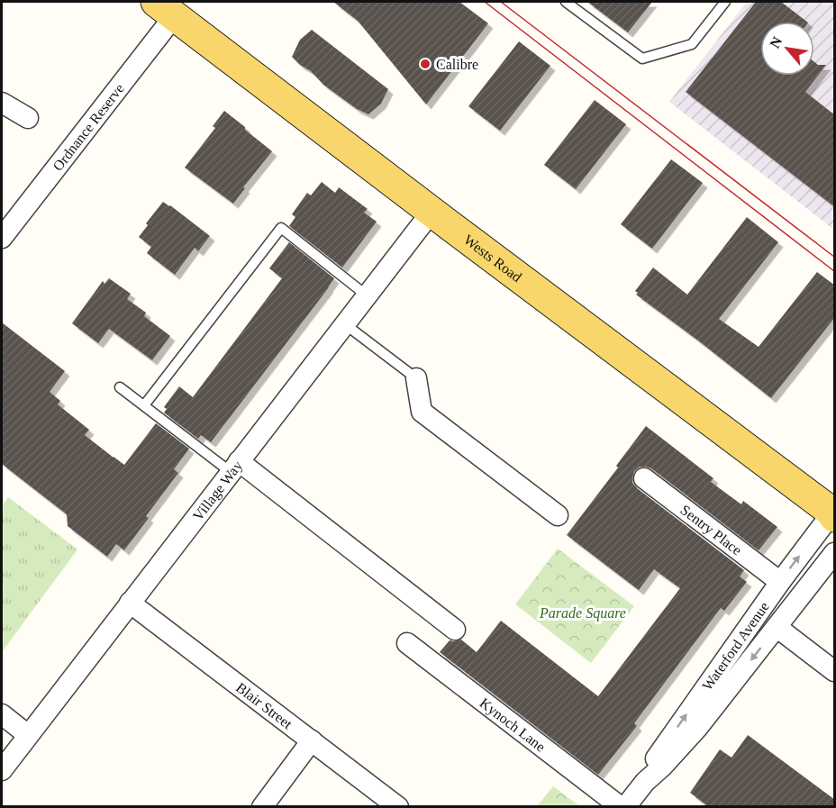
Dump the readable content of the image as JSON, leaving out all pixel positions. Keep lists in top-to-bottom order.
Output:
{
  "streets": {
    "main road": ["Wests Road"],
    "street": [
      "Ordnance Reserve",
      "Village Way",
      "Sentry Place",
      "Waterford Avenue",
      "Blair Street",
      "Kynoch Lane"
    ]
  },
  "crossings": [
    ["Ordnance Reserve", "Wests Road"],
    ["Wests Road", "Village Way"],
    ["Wests Road", "Waterford Avenue"],
    ["Village Way", "Blair Street"],
    ["Sentry Place", "Waterford Avenue"]
  ],
  "parks": ["Parade Square"],
  "places": ["Calibre"],
  "north": "top left"
}
